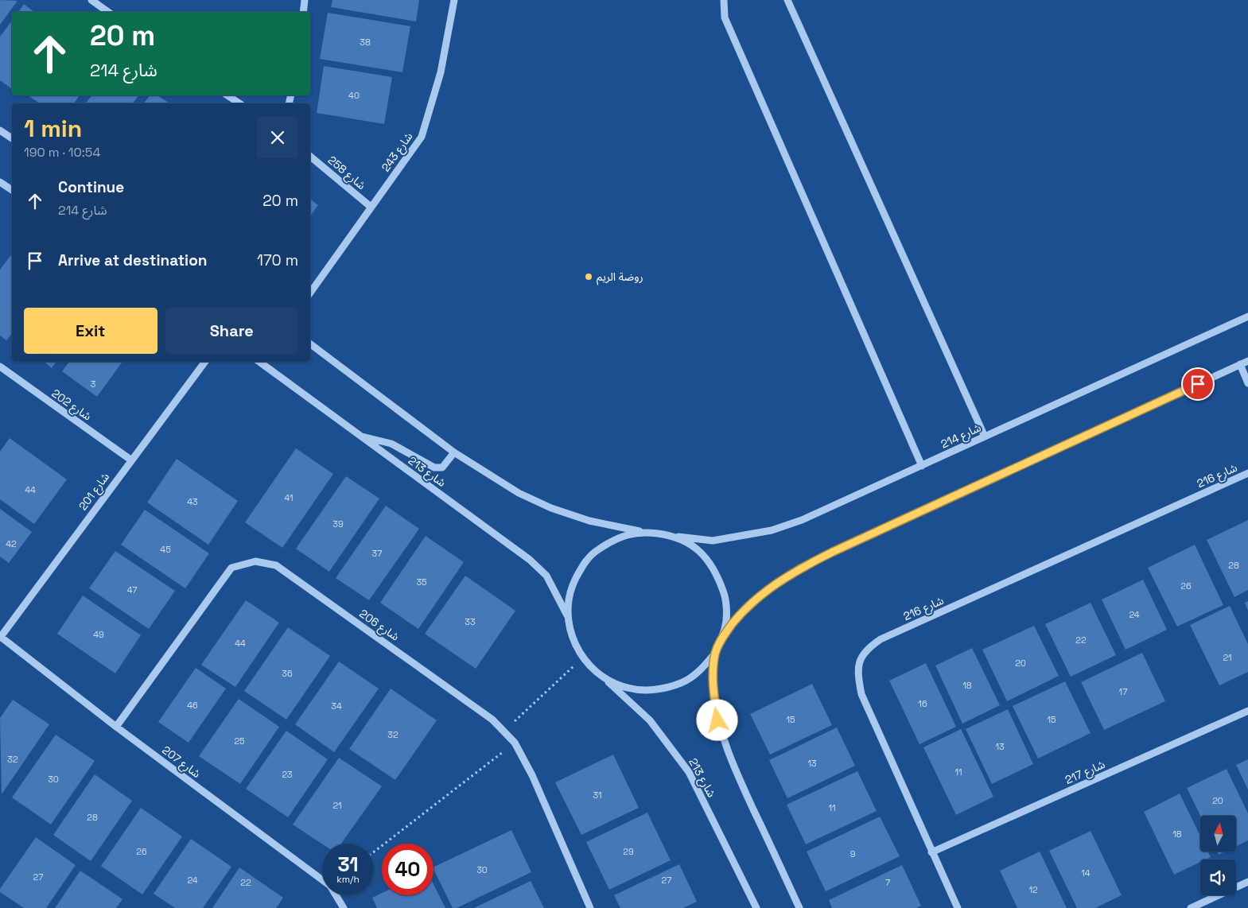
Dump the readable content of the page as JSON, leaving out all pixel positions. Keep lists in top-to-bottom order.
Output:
{
  "streets": {
    "street": [
      "شارع 243",
      "شارع 258",
      "شارع 202",
      "شارع 214",
      "شارع 213",
      "شارع 216",
      "شارع 201",
      "شارع 206",
      "شارع 207",
      "شارع 217"
    ]
  },
  "crossings": [
    ["شارع 243", "شارع 258"],
    ["شارع 202", "شارع 201"],
    ["شارع 216", "شارع 217"],
    ["شارع 201", "شارع 207"],
    ["شارع 206", "شارع 207"]
  ],
  "places": ["روضة الريم"],
  "house_numbers": [
    "38",
    "40",
    "3",
    "44",
    "41",
    "43",
    "39",
    "42",
    "45",
    "37",
    "28",
    "35",
    "26",
    "47",
    "24",
    "33",
    "49",
    "22",
    "44",
    "21",
    "20",
    "36",
    "18",
    "17",
    "16",
    "46",
    "34",
    "15",
    "15",
    "32",
    "25",
    "13",
    "32",
    "13",
    "11",
    "23",
    "30",
    "31",
    "20",
    "21",
    "11",
    "28",
    "18",
    "26",
    "29",
    "9",
    "30",
    "14",
    "27",
    "24",
    "27",
    "22",
    "7",
    "12"
  ],
  "north": "top",
  "page": {
    "turn": ["20 m", "شارع 214"],
    "heading": ["1 min", "190 m · 10:54"],
    "list": [
      {
        "name": "Continue",
        "note": "شارع 214",
        "value": "20 m"
      },
      {
        "name": "Arrive at destination",
        "value": "170 m"
      }
    ],
    "buttons": ["Exit", "Share"],
    "speed": "31 km/h",
    "limit": "40"
  }
}
